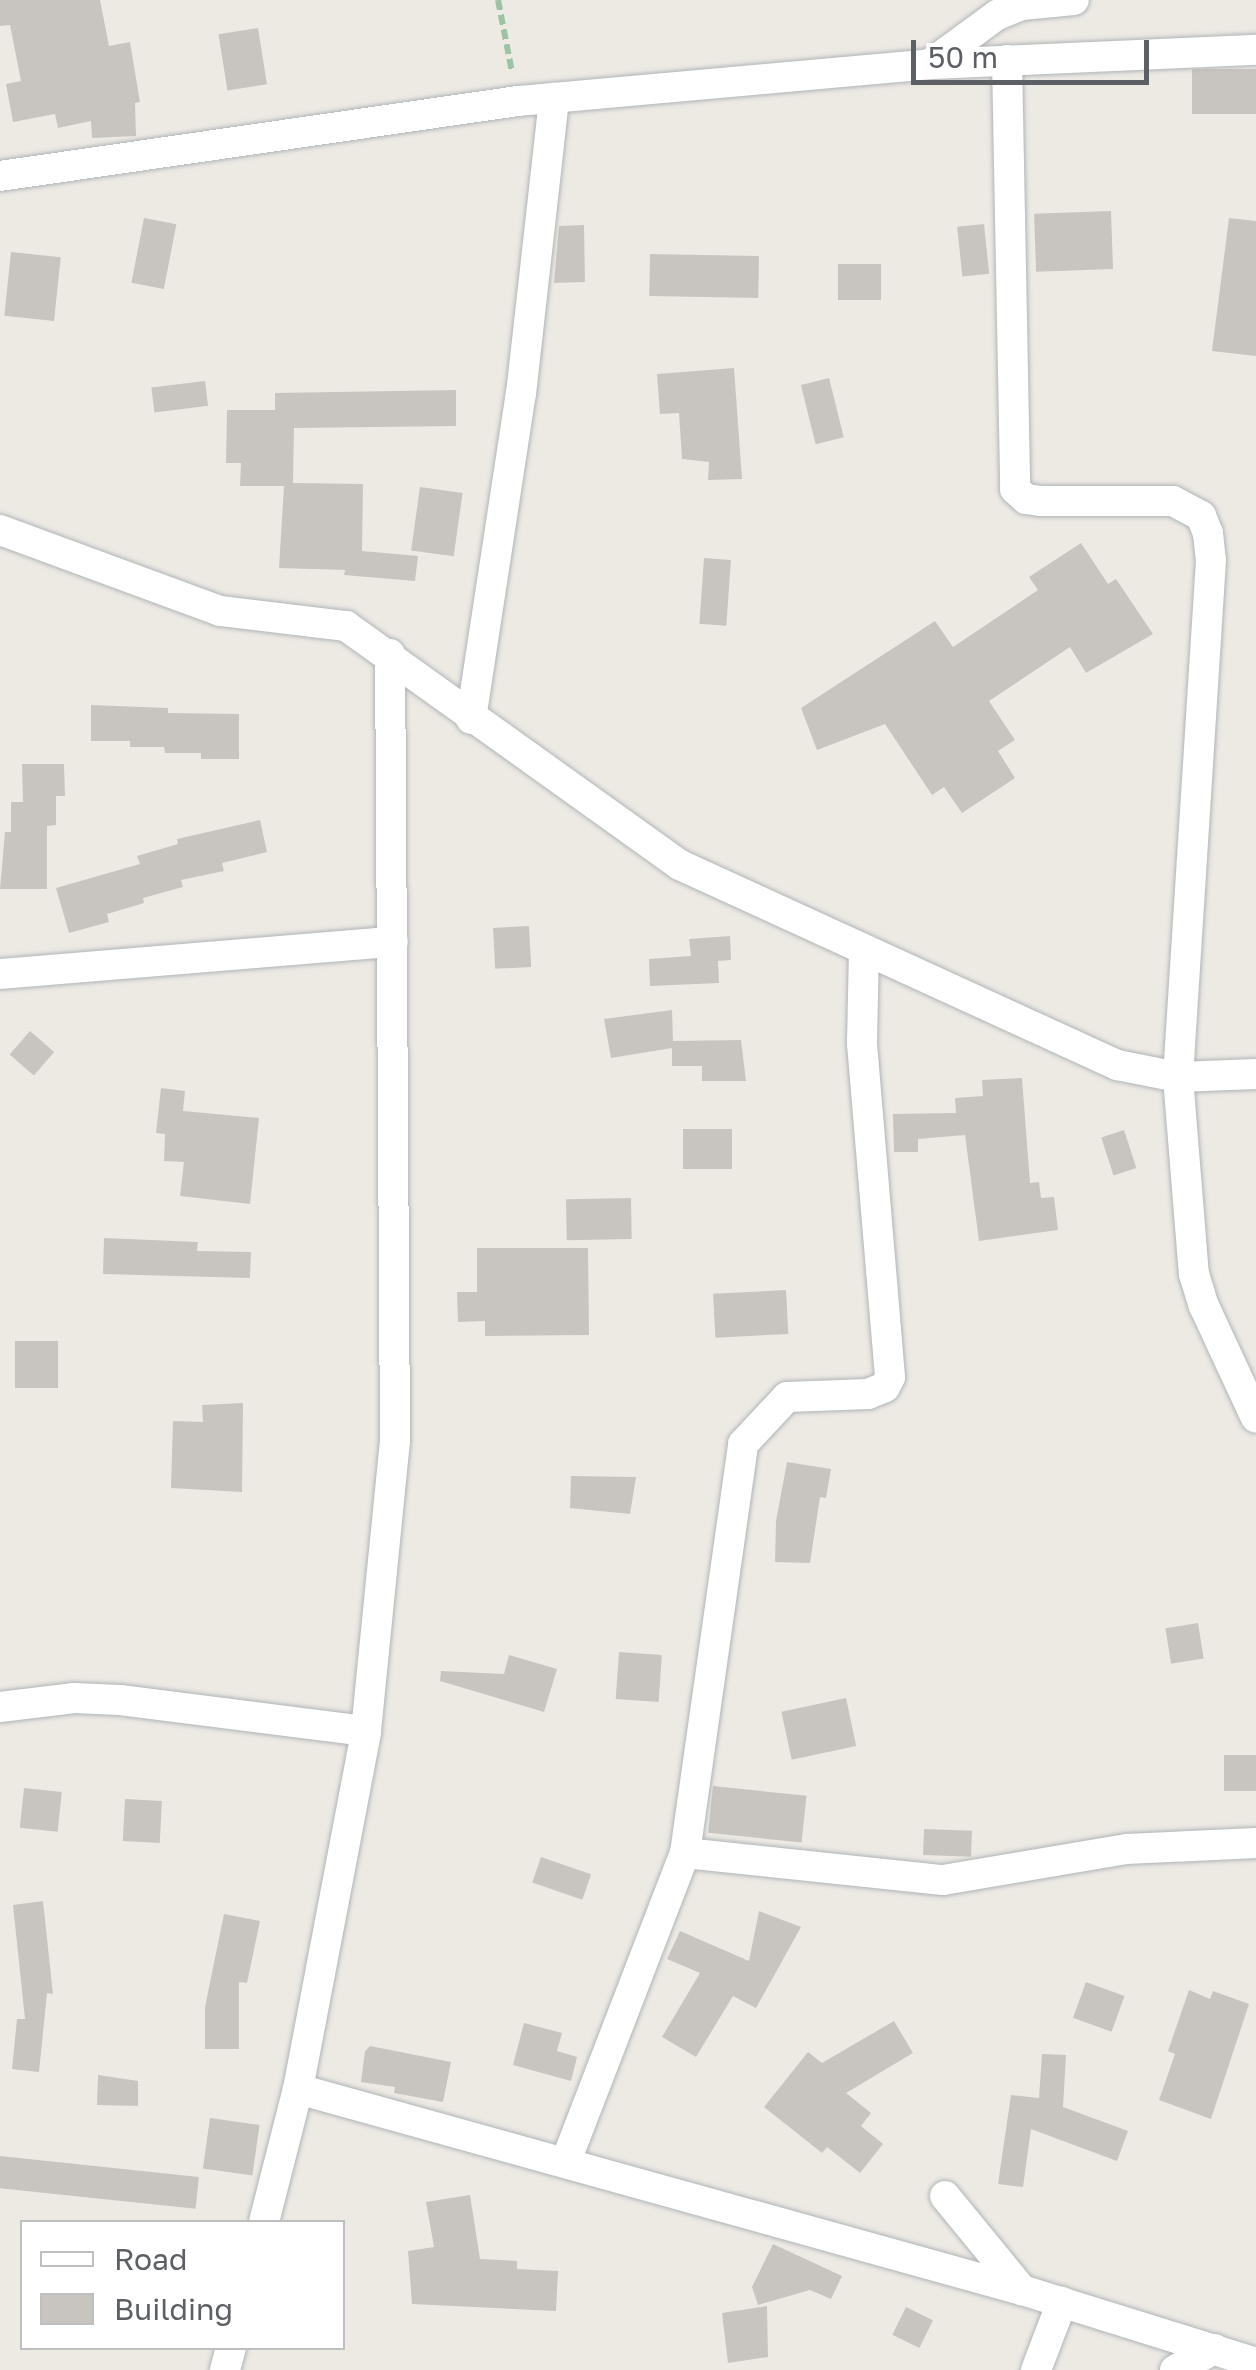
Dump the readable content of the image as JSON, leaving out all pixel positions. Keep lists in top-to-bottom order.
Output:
{
  "legend": ["Road", "Building"],
  "scale_bar": "50 m"
}
